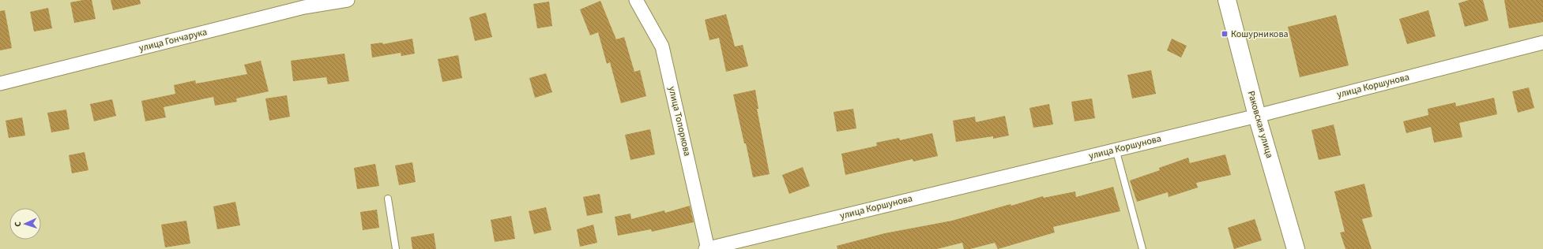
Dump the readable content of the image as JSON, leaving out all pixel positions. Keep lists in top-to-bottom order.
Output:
{
  "streets": {
    "main road": ["Раковская улица"],
    "street": ["улица Гончарука", "улица Коршунова", "улица Топоркова"]
  },
  "crossings": [
    ["улица Коршунова", "улица Топоркова"],
    ["улица Коршунова", "Раковская улица"]
  ],
  "places": {
    "transit": ["Кошурникова"]
  },
  "north": "left"
}
